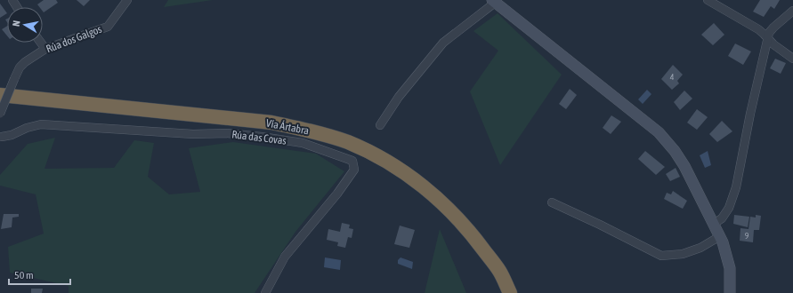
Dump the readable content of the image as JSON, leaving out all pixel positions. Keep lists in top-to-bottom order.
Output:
{
  "streets": {
    "highway": ["Vía Ártabra"],
    "street": ["Rúa dos Galgos", "Rúa das Covas"]
  },
  "house_numbers": ["4", "9"],
  "scale_bar": "50 m",
  "north": "left"
}
